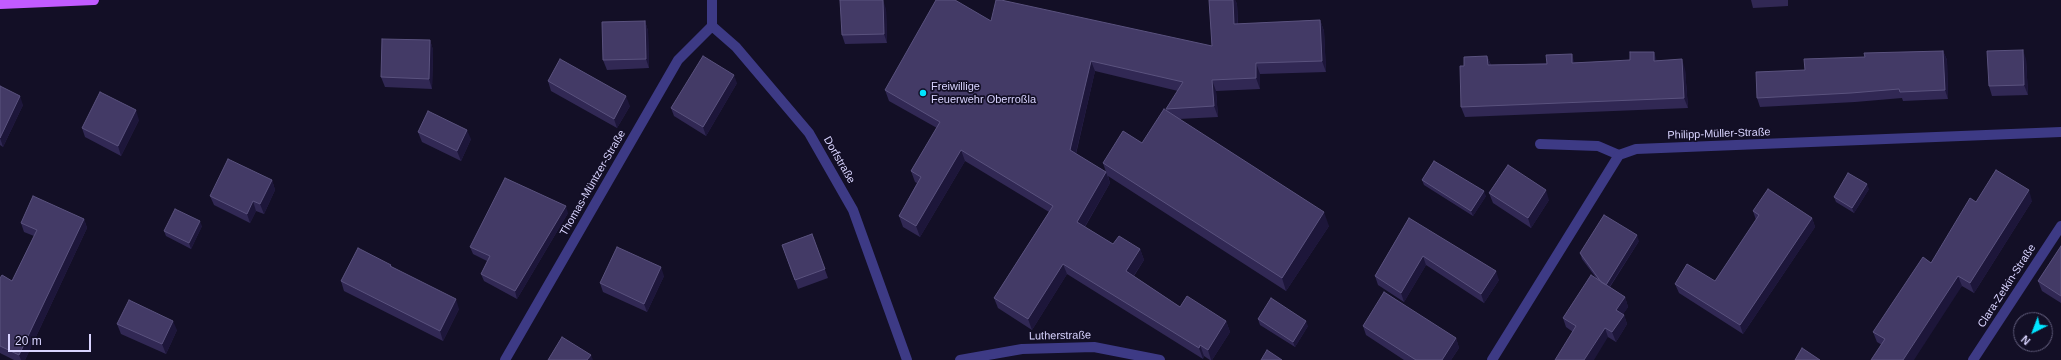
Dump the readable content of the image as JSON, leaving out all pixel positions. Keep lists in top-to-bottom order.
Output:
{
  "streets": {
    "street": [
      "Philipp-Müller-Straße",
      "Dorfstraße",
      "Thomas-Müntzer-Straße",
      "Clara-Zetkin-Straße",
      "Lutherstraße"
    ]
  },
  "crossings": [
    ["Dorfstraße", "Thomas-Müntzer-Straße"]
  ],
  "places": ["Freiwillige Feuerwehr Oberroßla"],
  "scale_bar": "20 m",
  "north": "bottom left"
}
